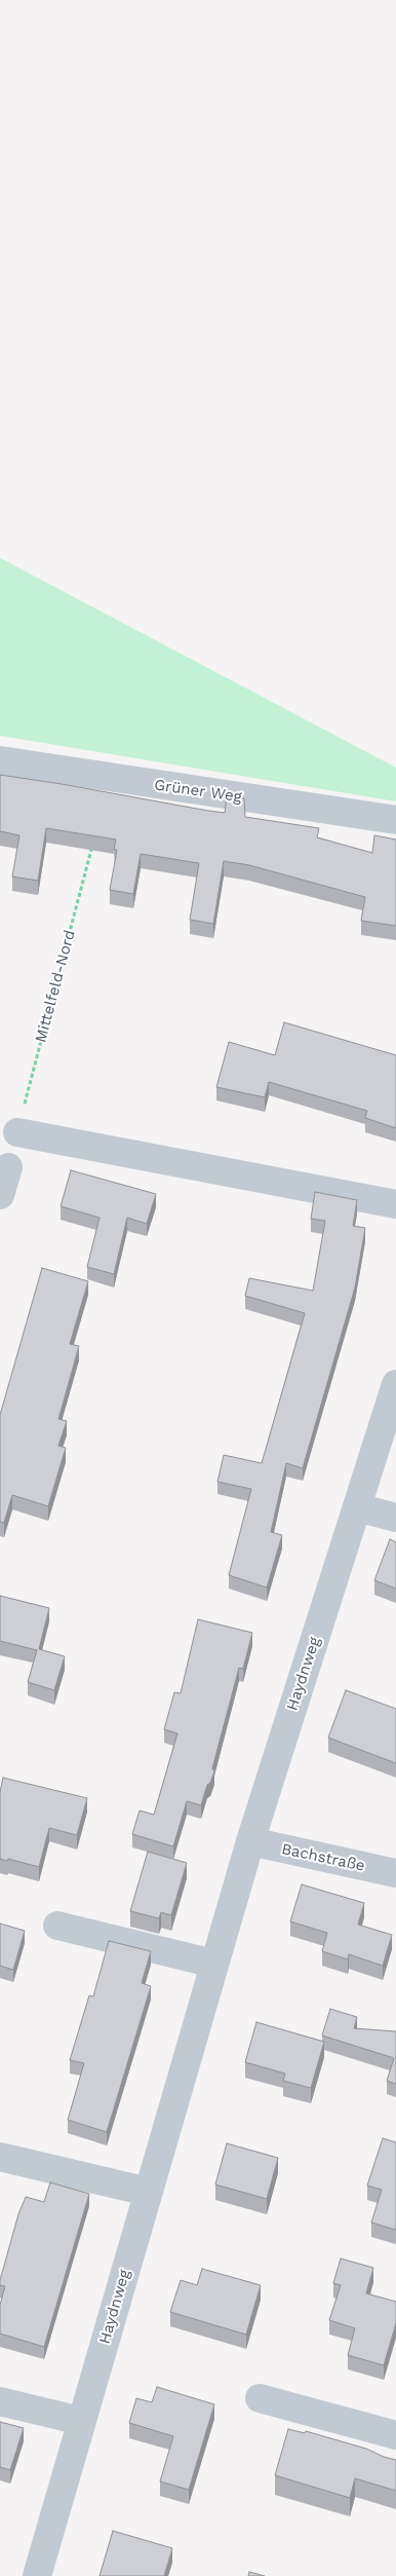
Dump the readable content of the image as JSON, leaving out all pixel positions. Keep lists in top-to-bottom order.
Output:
{
  "streets": {
    "street": ["Grüner Weg", "Haydnweg", "Bachstraße"],
    "path": ["Mittelfeld-Nord"]
  },
  "crossings": [
    ["Haydnweg", "Bachstraße"]
  ]
}
